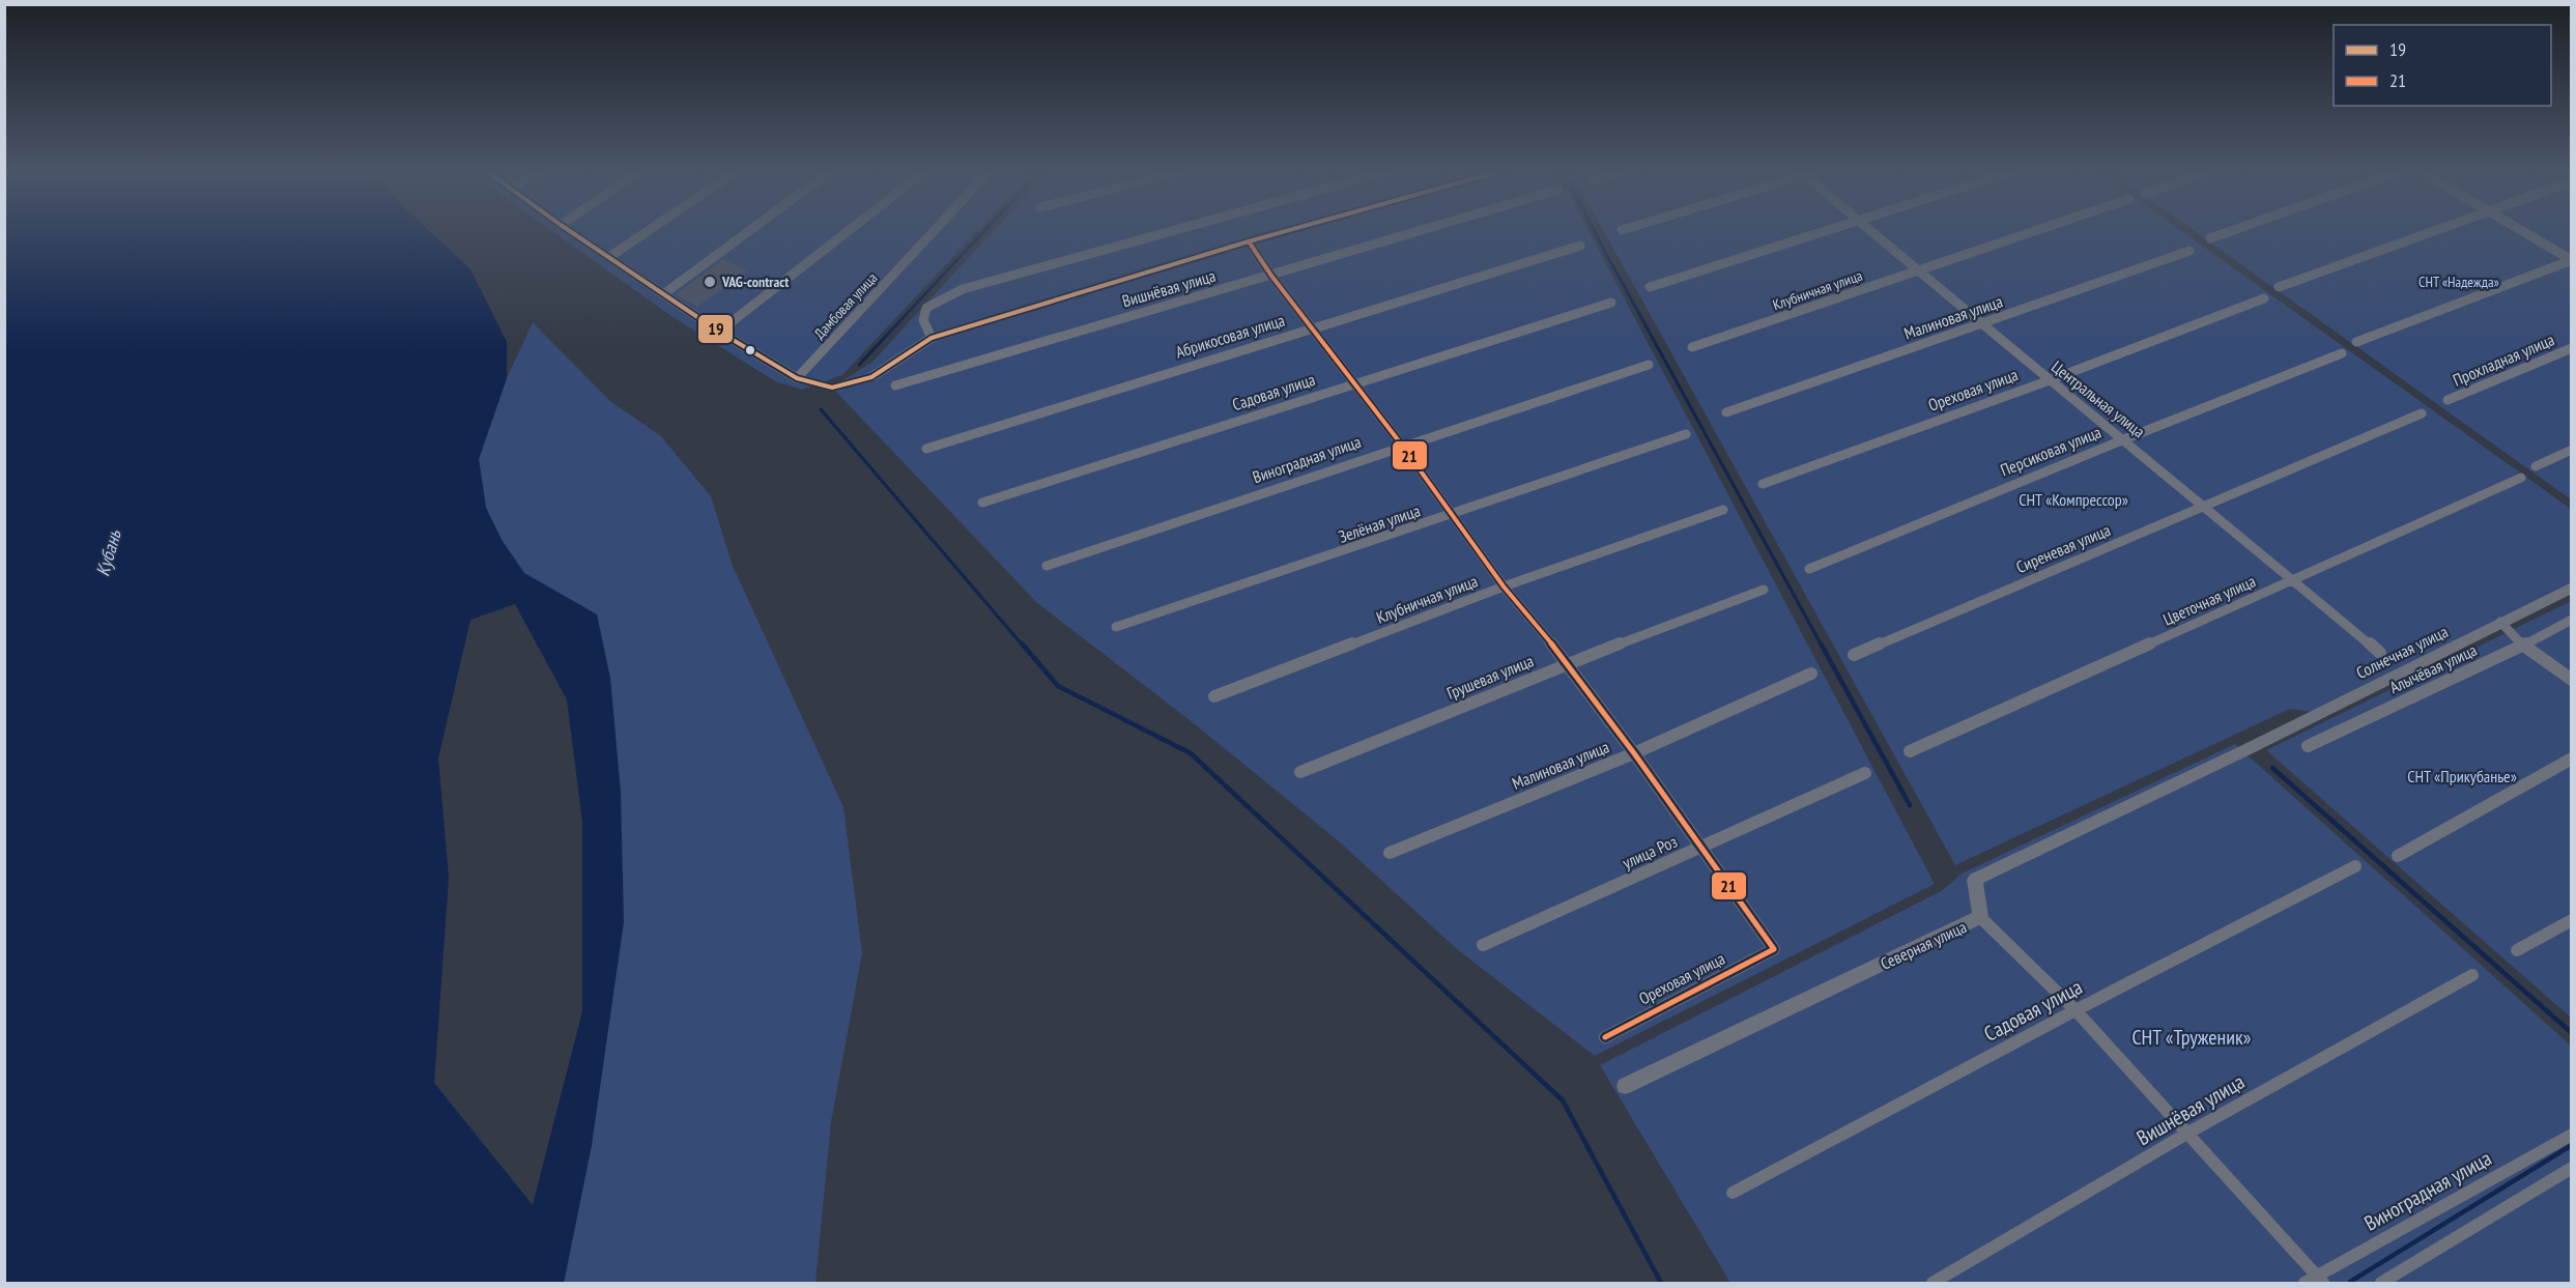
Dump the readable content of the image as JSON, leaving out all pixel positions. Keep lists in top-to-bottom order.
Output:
{
  "streets": {
    "street": [
      "Вишнёвая улица",
      "Клубничная улица",
      "Дамбовая улица",
      "Малиновая улица",
      "Абрикосовая улица",
      "Прохладная улица",
      "Ореховая улица",
      "Садовая улица",
      "Центральная улица",
      "Персиковая улица",
      "Виноградная улица",
      "Зелёная улица",
      "Сиреневая улица",
      "Цветочная улица",
      "Солнечная улица",
      "Алычёвая улица",
      "Грушевая улица",
      "улица Роз",
      "Северная улица"
    ]
  },
  "crossings": [
    ["Клубничная улица", "Центральная улица"],
    ["Малиновая улица", "Центральная улица"],
    ["Ореховая улица", "Центральная улица"],
    ["Ореховая улица", "улица Роз"],
    ["Центральная улица", "Персиковая улица"],
    ["Центральная улица", "Сиреневая улица"],
    ["Центральная улица", "Цветочная улица"],
    ["Солнечная улица", "Северная улица"]
  ],
  "water": ["Кубань"],
  "parks": [
    "СНТ «Надежда»",
    "СНТ «Компрессор»",
    "СНТ «Прикубанье»",
    "СНТ «Труженик»"
  ],
  "places": ["VAG-contract"],
  "lines": ["transit line 19", "transit line 21"],
  "legend": ["19", "21"]
}
